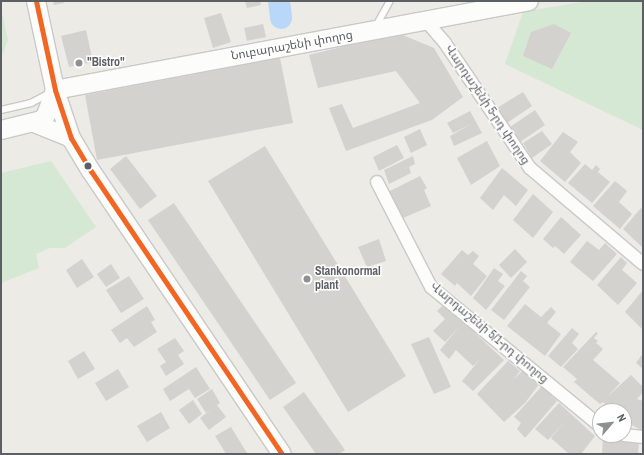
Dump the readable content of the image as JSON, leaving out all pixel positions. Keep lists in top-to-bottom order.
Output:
{
  "streets": {
    "main road": ["Նուբարաշենի փողոց"],
    "street": ["Վարդաշենի 5-րդ փողոց", "Վարդաշենի 5/1-րդ փողոց"]
  },
  "crossings": [
    ["Նուբարաշենի փողոց", "Վարդաշենի 5-րդ փողոց"]
  ],
  "places": ["\"Bistro\"", "Stankonormal plant"],
  "north": "top right"
}
